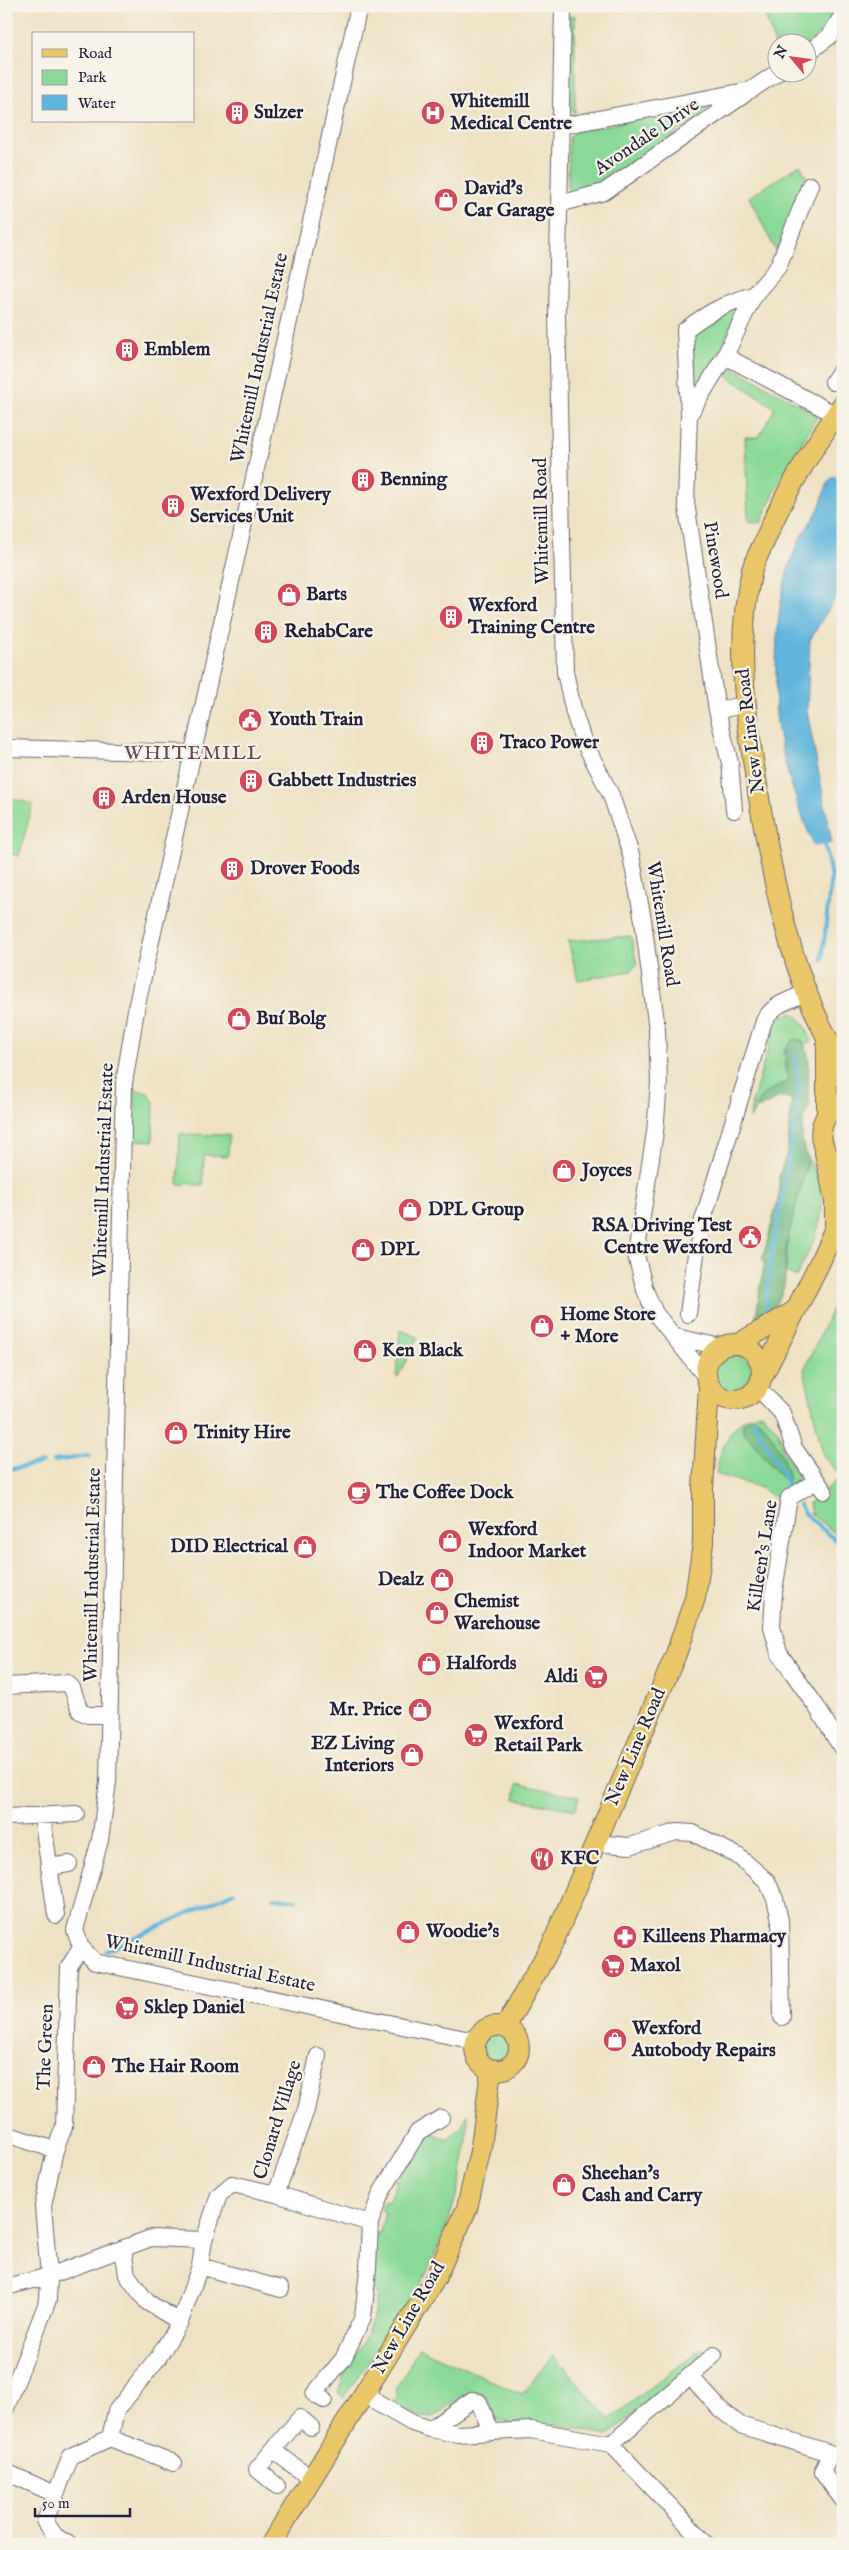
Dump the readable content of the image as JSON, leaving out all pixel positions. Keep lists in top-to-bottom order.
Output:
{
  "streets": {
    "main road": ["New Line Road"],
    "street": [
      "Avondale Drive",
      "Whitemill Industrial Estate",
      "Whitemill Road",
      "Pinewood",
      "Killeen's Lane",
      "The Green",
      "Clonard Village"
    ]
  },
  "crossings": [
    ["Avondale Drive", "Whitemill Road"],
    ["Whitemill Industrial Estate", "New Line Road"],
    ["Whitemill Industrial Estate", "The Green"],
    ["Whitemill Road", "New Line Road"],
    ["Whitemill Road", "Killeen's Lane"],
    ["New Line Road", "Killeen's Lane"]
  ],
  "districts": ["WHITEMILL"],
  "places": {
    "building": [
      "Sulzer",
      "Emblem",
      "Benning",
      "Wexford Delivery Services Unit",
      "Wexford Training Centre",
      "RehabCare",
      "Traco Power",
      "Gabbett Industries",
      "Arden House",
      "Drover Foods"
    ],
    "hospital": ["Whitemill Medical Centre"],
    "shop": [
      "David's Car Garage",
      "Barts",
      "Buí Bolg",
      "Joyces",
      "DPL Group",
      "DPL",
      "Home Store + More",
      "Ken Black",
      "Trinity Hire",
      "Wexford Indoor Market",
      "DID Electrical",
      "Dealz",
      "Chemist Warehouse",
      "Halfords",
      "Mr. Price",
      "EZ Living Interiors",
      "Woodie's",
      "Wexford Autobody Repairs",
      "The Hair Room",
      "Sheehan's Cash and Carry"
    ],
    "public building": ["Youth Train", "RSA Driving Test Centre Wexford"],
    "cafe": ["The Coffee Dock"],
    "supermarket": [
      "Aldi",
      "Wexford Retail Park",
      "Maxol",
      "Sklep Daniel"
    ],
    "restaurant": ["KFC"],
    "pharmacy": ["Killeens Pharmacy"]
  },
  "legend": ["Road", "Park", "Water"],
  "scale_bar": "50 m",
  "north": "top left"
}
